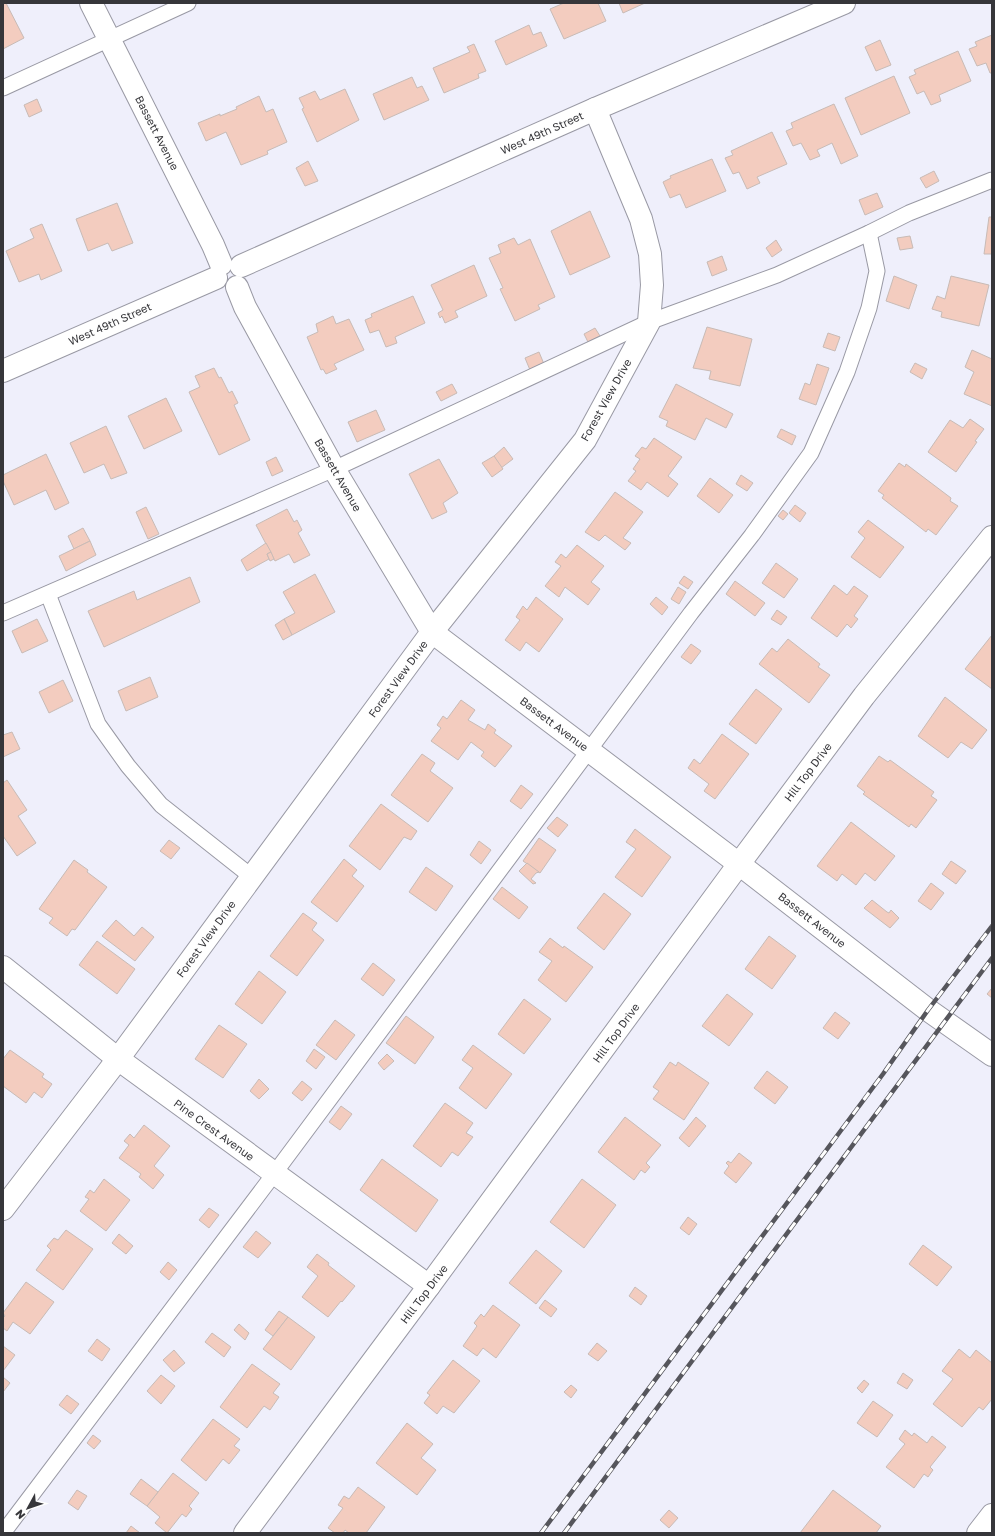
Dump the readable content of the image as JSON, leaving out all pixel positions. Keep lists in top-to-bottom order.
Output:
{
  "streets": {
    "street": [
      "Bassett Avenue",
      "West 49th Street",
      "Forest View Drive",
      "Hill Top Drive",
      "Pine Crest Avenue"
    ]
  },
  "crossings": [
    ["Bassett Avenue", "West 49th Street"],
    ["Bassett Avenue", "Forest View Drive"],
    ["Bassett Avenue", "Hill Top Drive"],
    ["West 49th Street", "Forest View Drive"],
    ["Forest View Drive", "Pine Crest Avenue"],
    ["Hill Top Drive", "Pine Crest Avenue"]
  ],
  "north": "bottom left"
}
